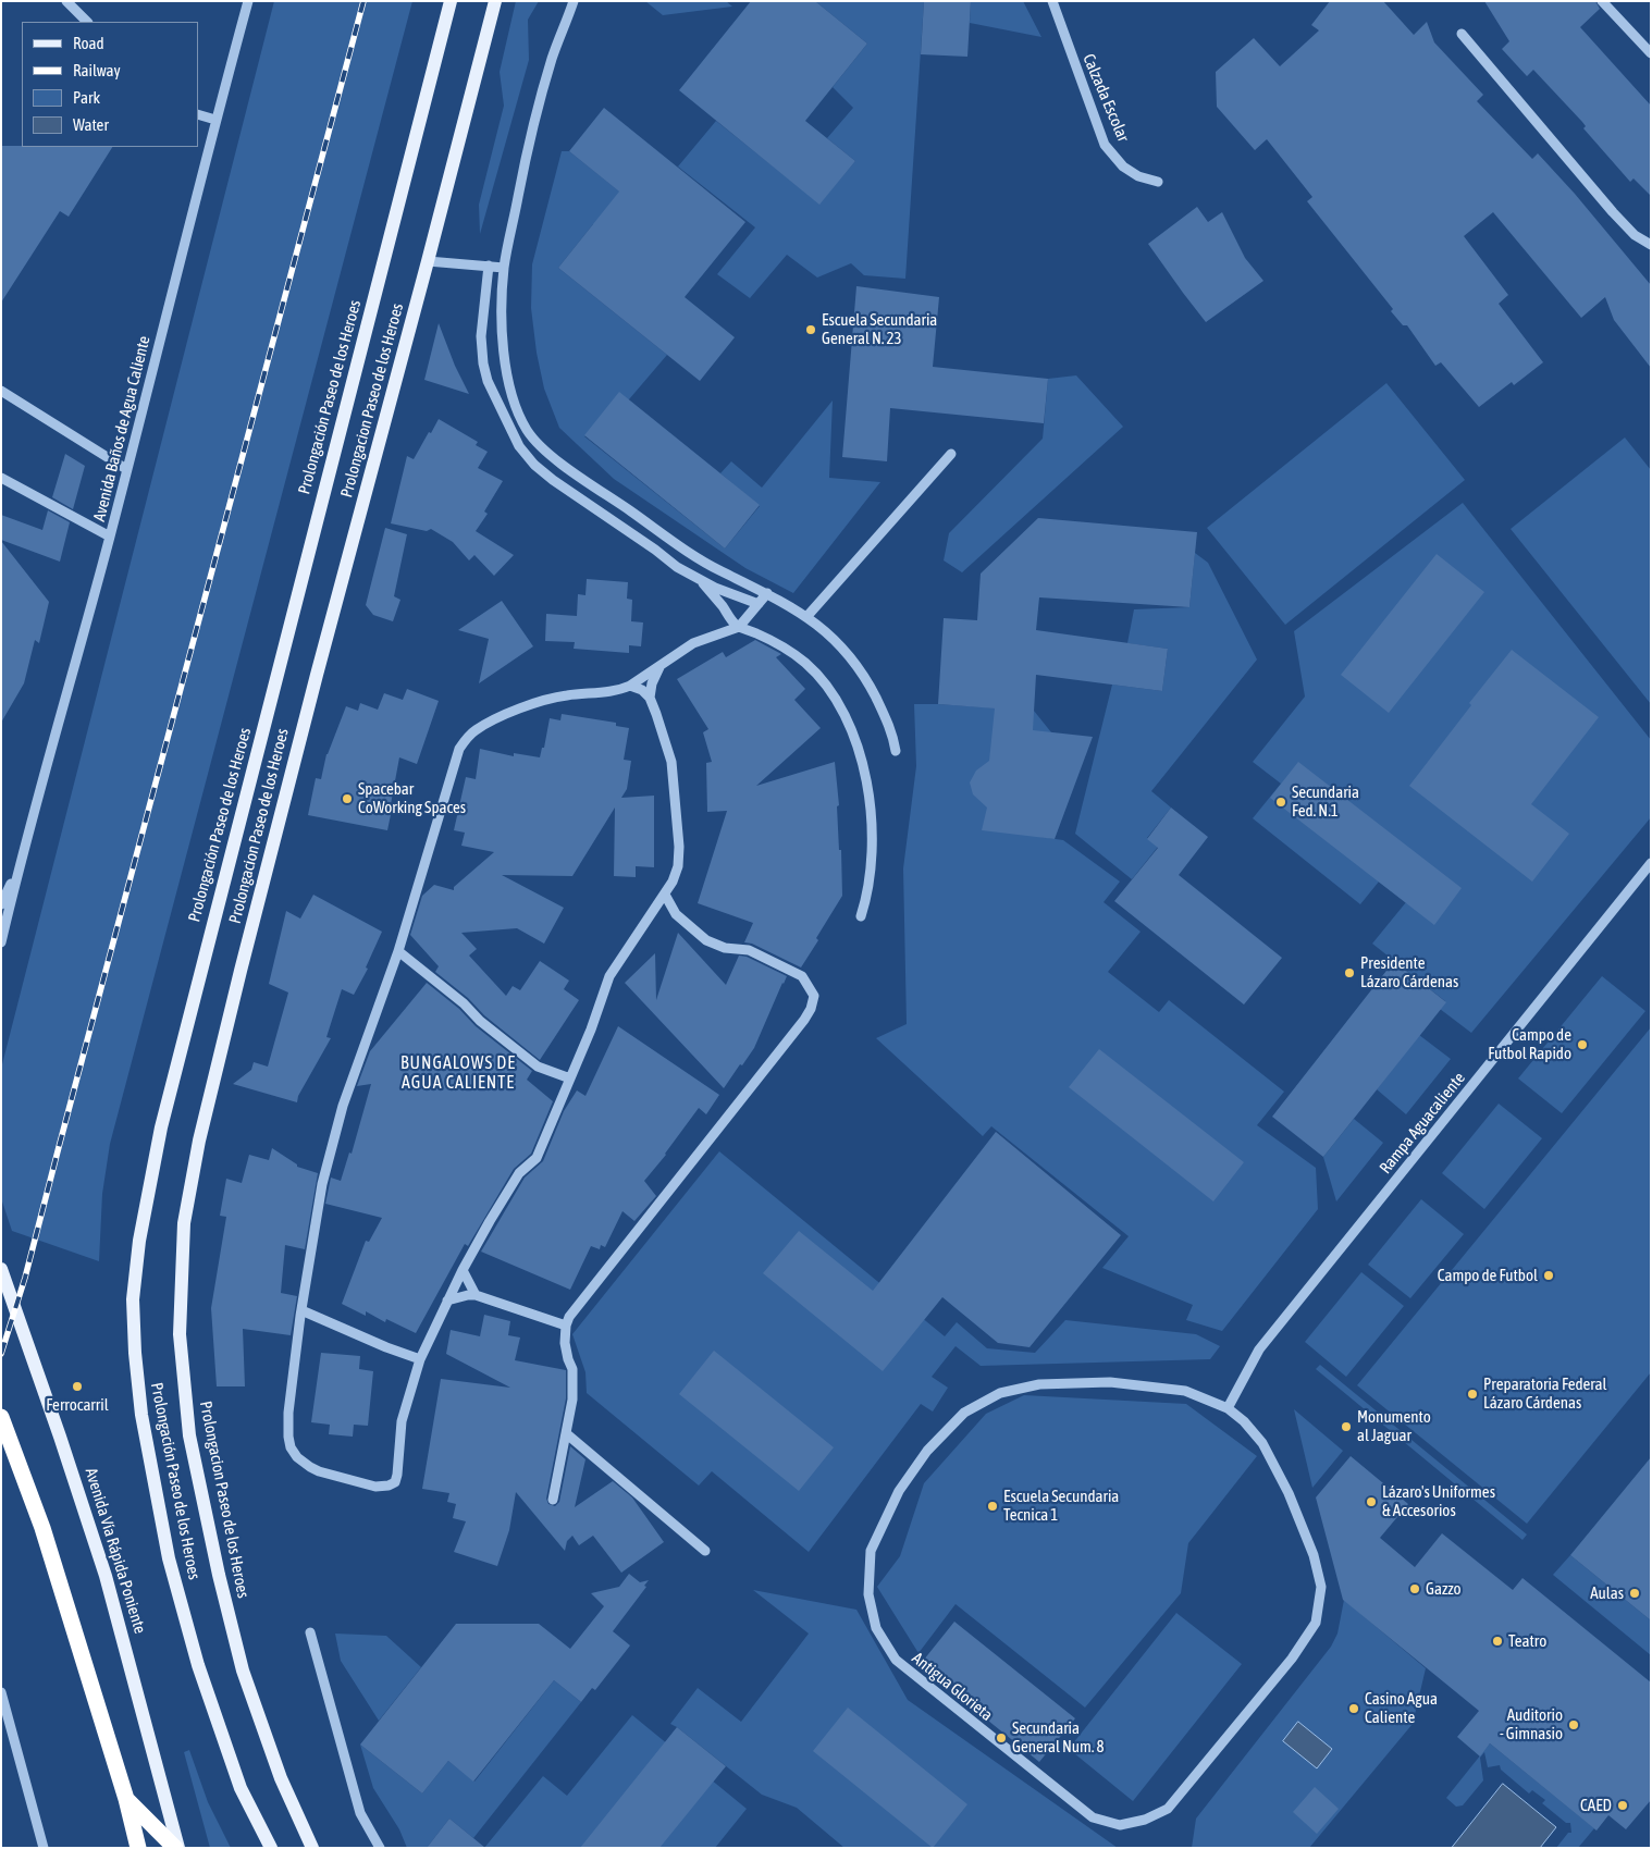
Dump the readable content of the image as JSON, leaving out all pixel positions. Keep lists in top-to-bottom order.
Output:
{
  "streets": {
    "main road": ["Prolongación Paseo de los Heroes", "Prolongacion Paseo de los Heroes", "Avenida Vía Rápida Poniente"],
    "street": [
      "Calzada Escolar",
      "Avenida Baños de Agua Caliente",
      "Rampa Aguacaliente",
      "Antigua Glorieta"
    ]
  },
  "crossings": [
    ["Rampa Aguacaliente", "Antigua Glorieta"]
  ],
  "districts": ["BUNGALOWS DE AGUA CALIENTE"],
  "places": [
    "Escuela Secundaria General N. 23",
    "Spacebar CoWorking Spaces",
    "Secundaria Fed. N.1",
    "Presidente Lázaro Cárdenas",
    "Campo de Futbol Rapido",
    "Campo de Futbol",
    "Ferrocarril",
    "Preparatoria Federal Lázaro Cárdenas",
    "Monumento al Jaguar",
    "Lázaro's Uniformes & Accesorios",
    "Escuela Secundaria Tecnica 1",
    "Gazzo",
    "Aulas",
    "Teatro",
    "Casino Agua Caliente",
    "Auditorio - Gimnasio",
    "Secundaria General Num. 8",
    "CAED"
  ],
  "legend": [
    "Road",
    "Railway",
    "Park",
    "Water"
  ]
}
